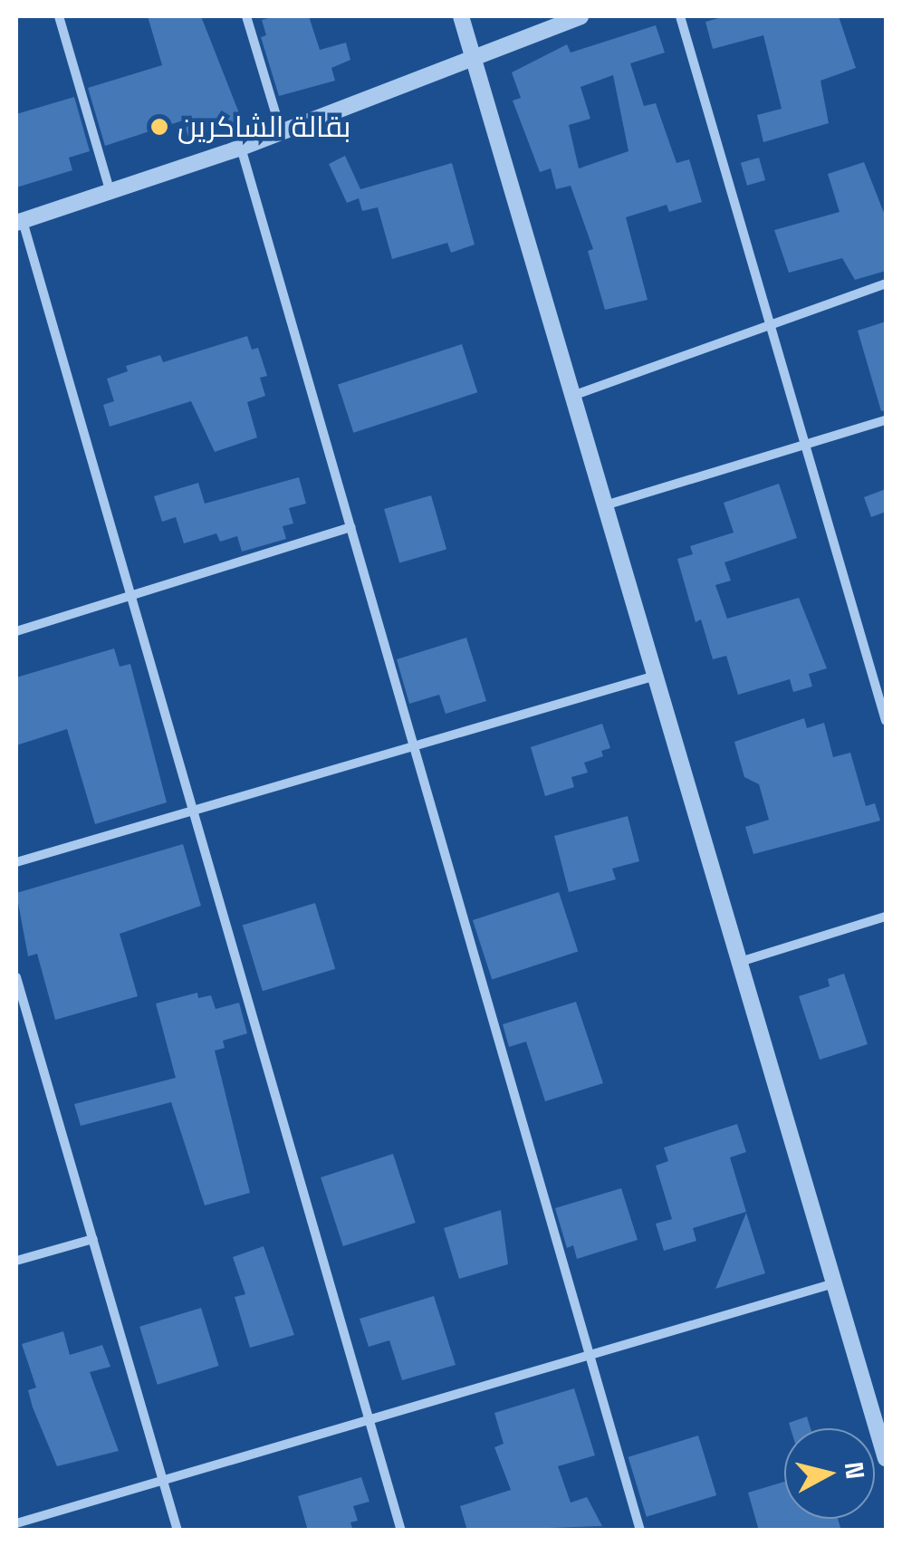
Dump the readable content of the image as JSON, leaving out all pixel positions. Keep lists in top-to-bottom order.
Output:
{
  "places": ["بقالة الشاكرين"],
  "north": "right"
}
